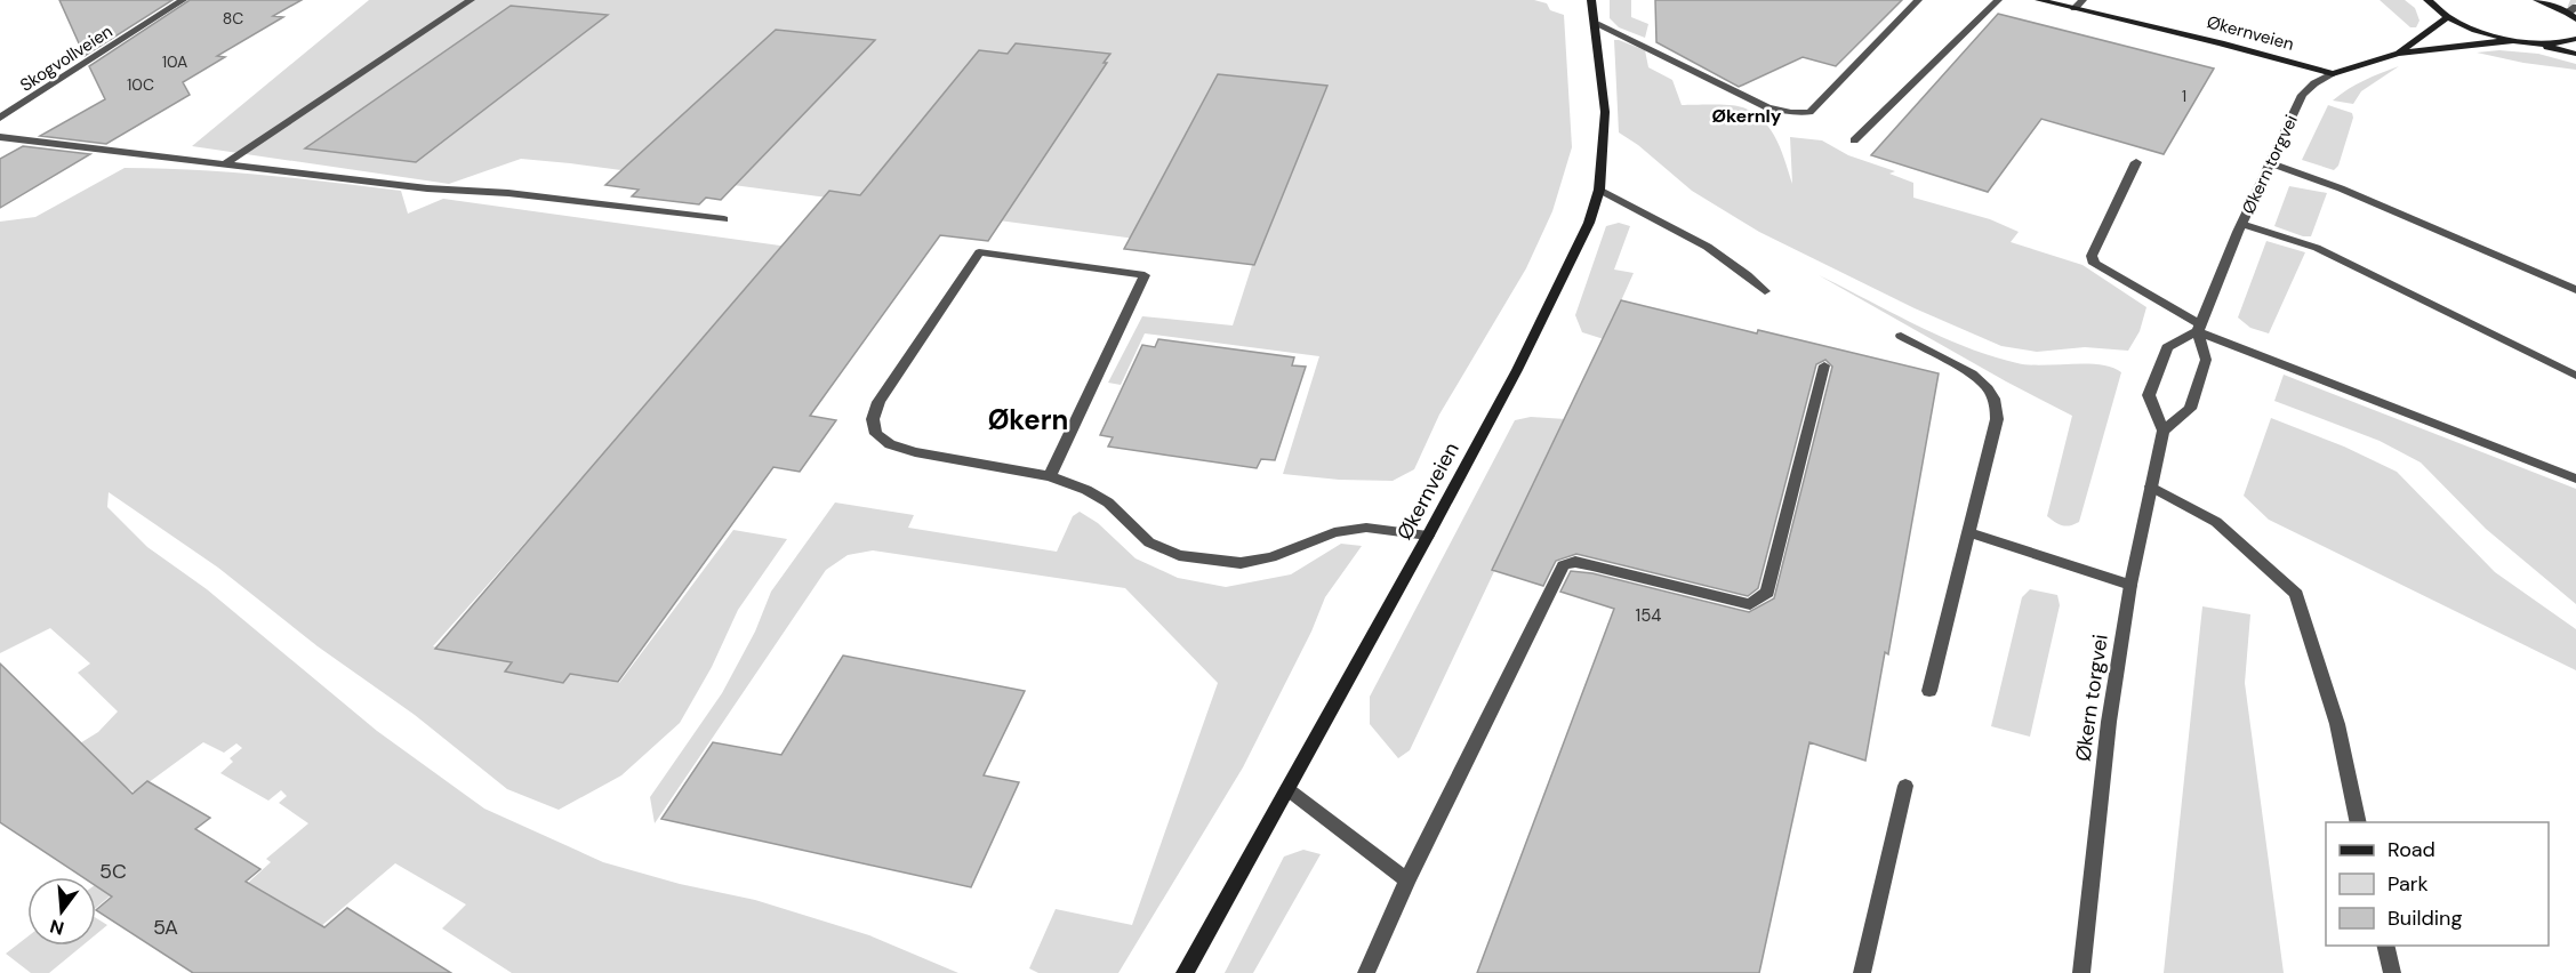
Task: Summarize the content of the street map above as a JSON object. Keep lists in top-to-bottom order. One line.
{"streets":{"street":["Økernveien","Skogvollveien","Økern torgvei"]},"crossings":[["Økernveien","Økern torgvei"]],"districts":["Økernly","Økern"],"house_numbers":["8C","10A","10C","1","154","5C","5A"],"legend":["Road","Park","Building"],"north":"bottom"}
